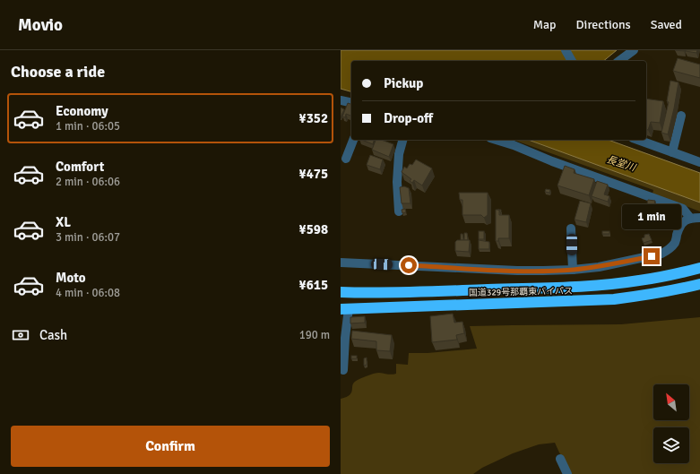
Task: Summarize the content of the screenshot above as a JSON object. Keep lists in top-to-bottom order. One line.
{"streets":{"highway":["国道329号那覇東バイパス"]},"water":["長堂川"],"north":"top left","page":{"header":"Movio","nav":["Map","Directions","Saved"],"heading":"Choose a ride","banner":["Pickup","Drop-off"],"list":[{"name":"Economy","note":"1 min · 06:05","value":"¥352"},{"name":"Comfort","note":"2 min · 06:06","value":"¥475"},{"name":"XL","note":"3 min · 06:07","value":"¥598"},{"name":"Moto","note":"4 min · 06:08","value":"¥615"}],"bubble":"1 min","pay":["Cash","190 m"],"buttons":"Confirm"}}
